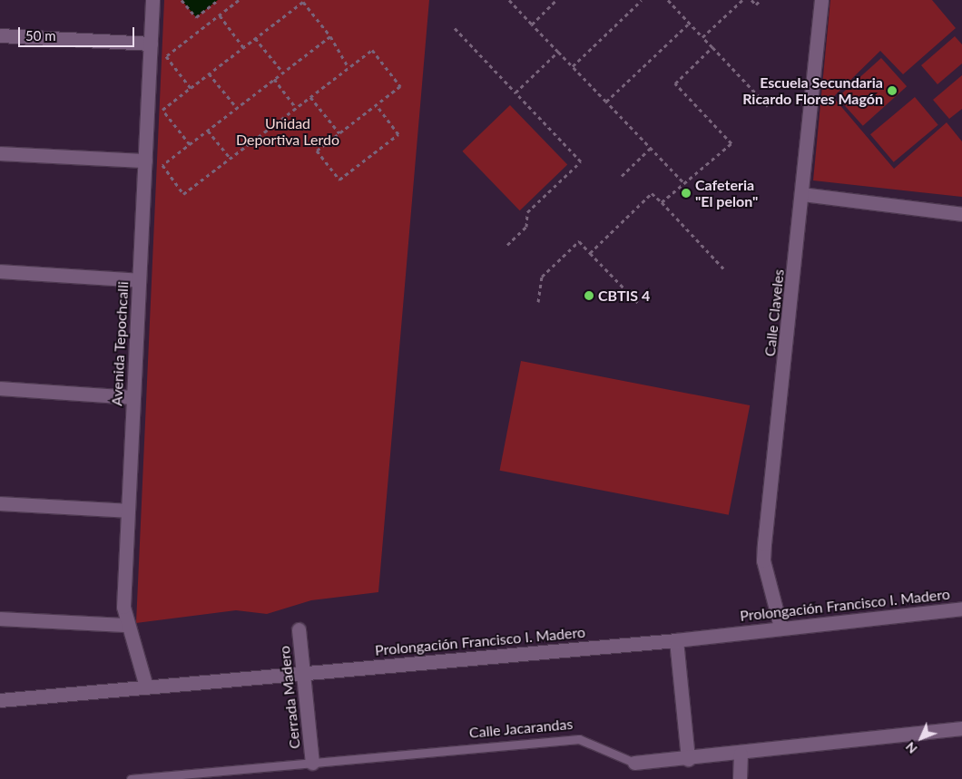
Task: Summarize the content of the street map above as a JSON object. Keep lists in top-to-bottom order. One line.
{"streets":{"street":["Calle Claveles","Avenida Tepochcalli","Prolongación Francisco I. Madero","Cerrada Madero","Calle Jacarandas"]},"crossings":[["Calle Claveles","Prolongación Francisco I. Madero"],["Avenida Tepochcalli","Prolongación Francisco I. Madero"],["Prolongación Francisco I. Madero","Cerrada Madero"],["Cerrada Madero","Calle Jacarandas"]],"parks":["Unidad Deportiva Lerdo"],"places":["Escuela Secundaria Ricardo Flores Magón","Cafeteria \"El pelon\"","CBTIS 4"],"scale_bar":"50 m","north":"bottom left"}
